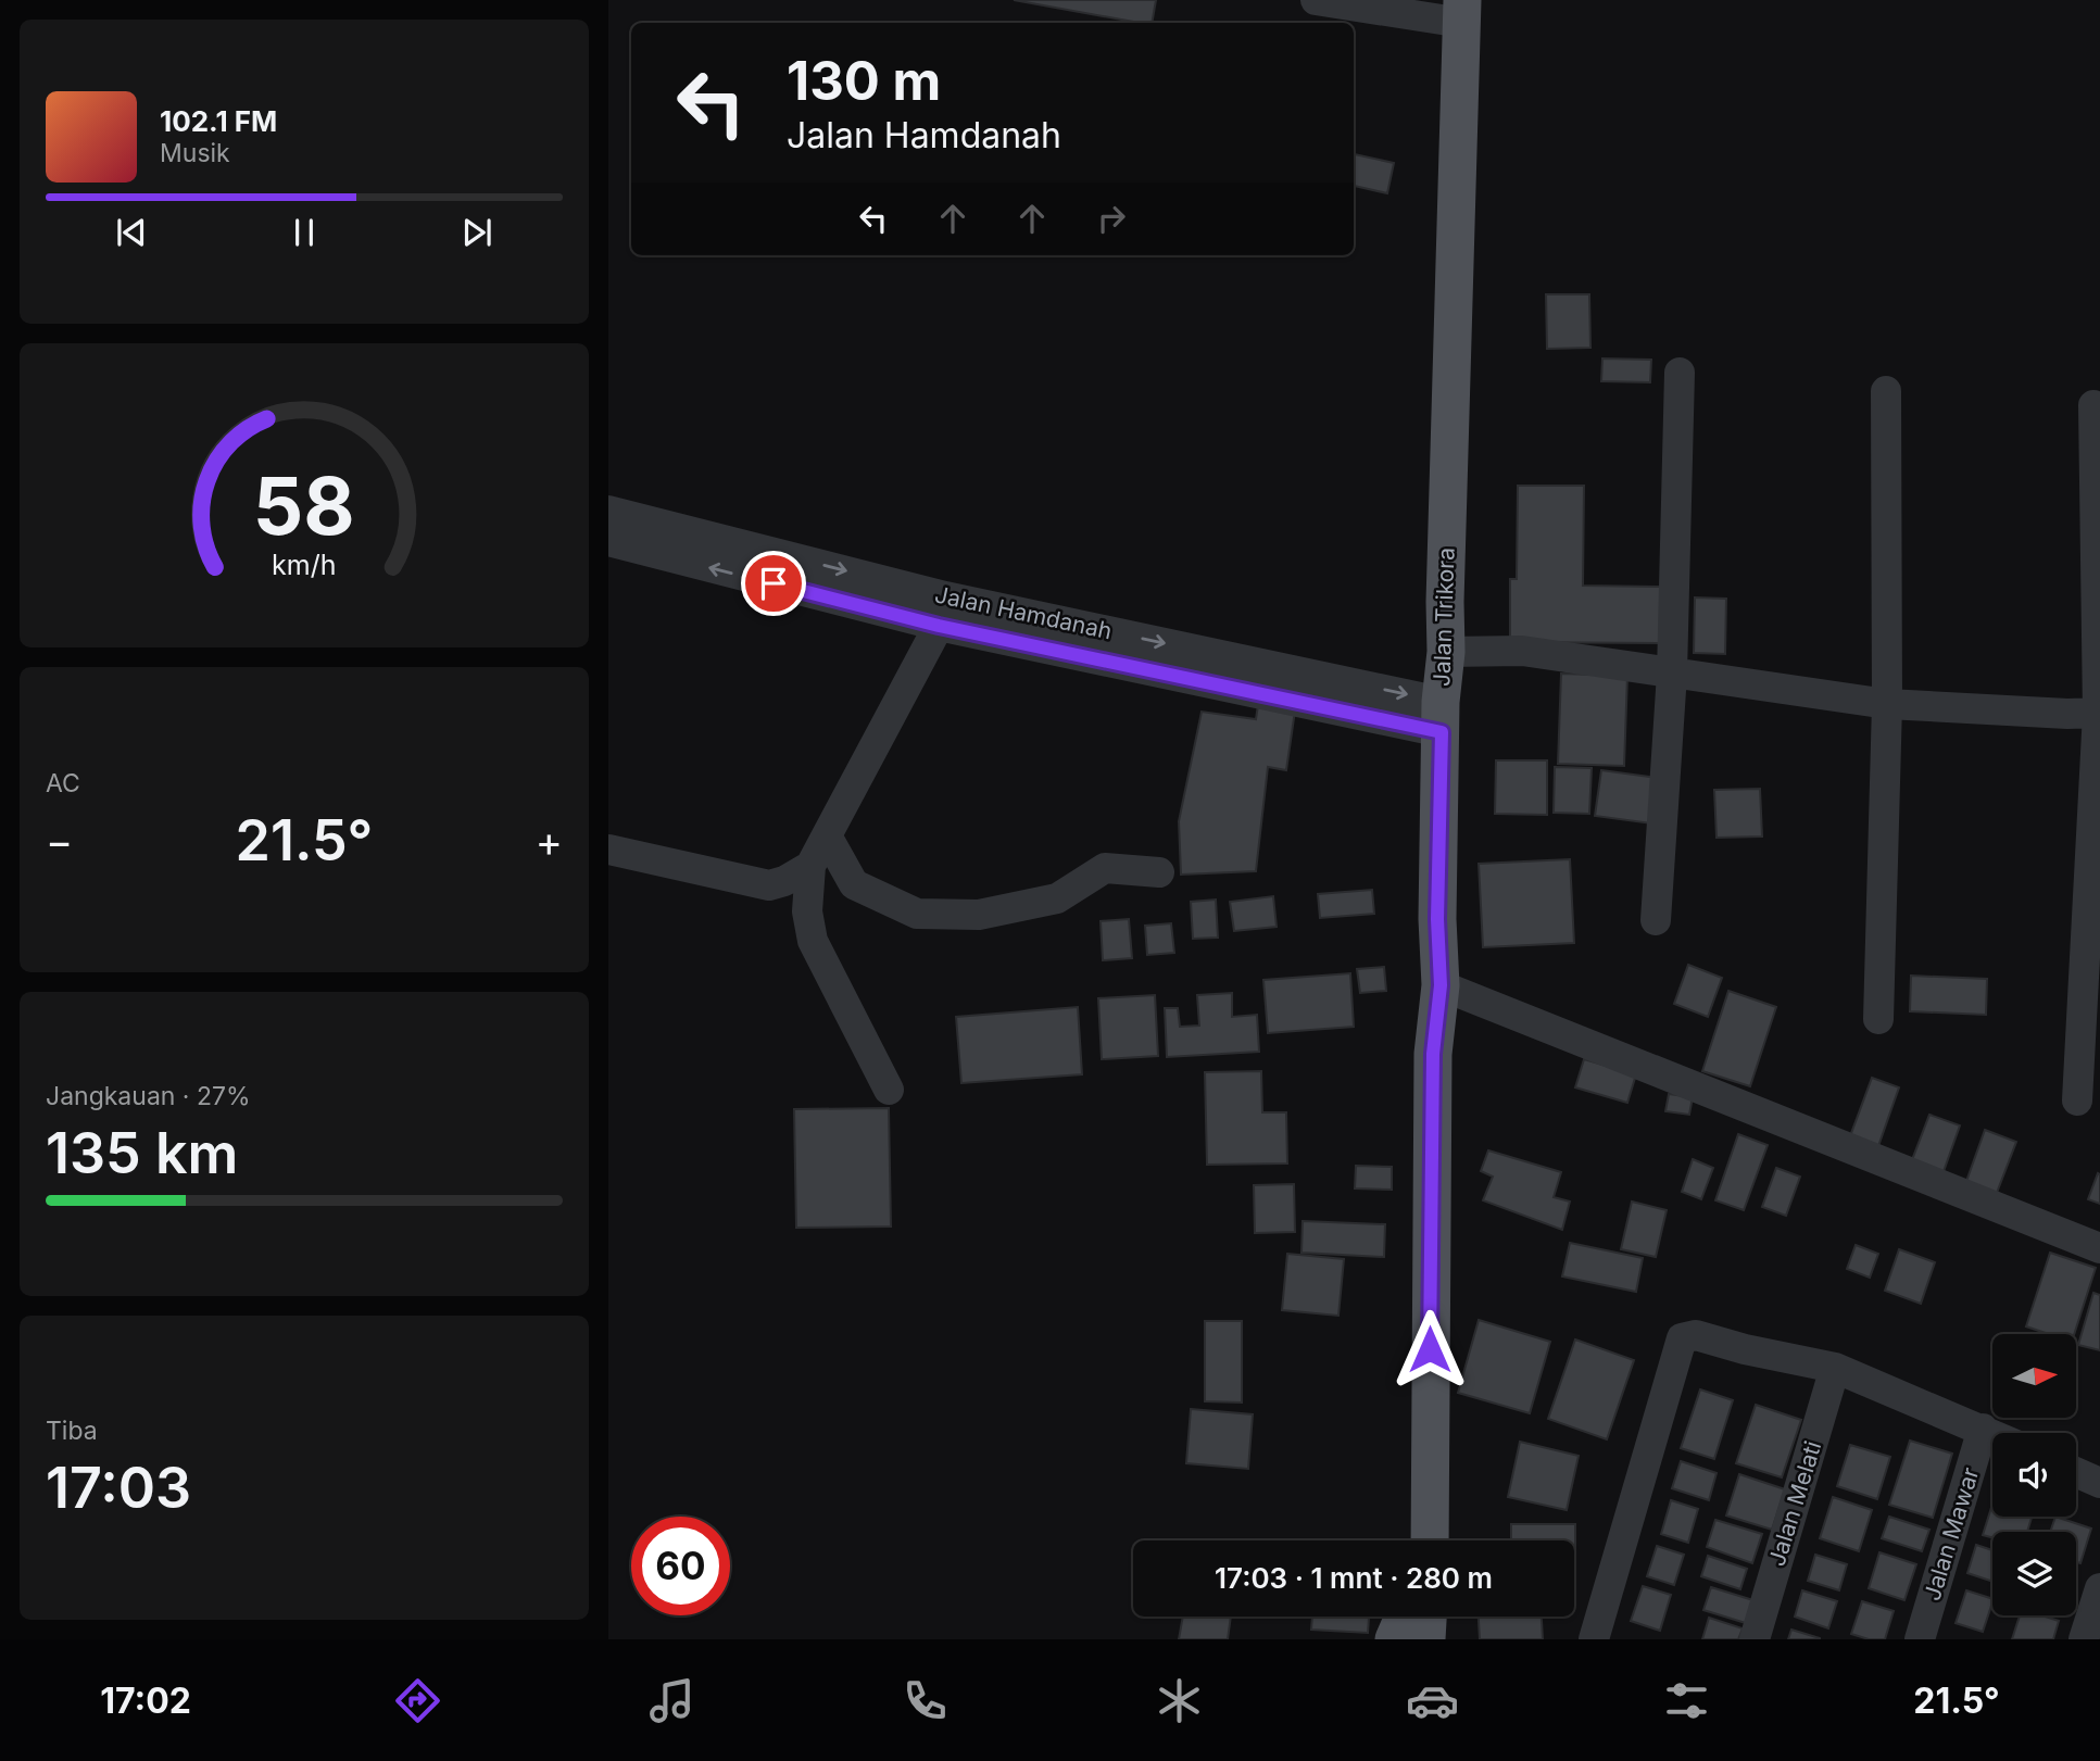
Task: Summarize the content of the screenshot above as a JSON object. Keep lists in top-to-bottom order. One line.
{"streets":{"main road":["Jalan Trikora"],"street":["Jalan Hamdanah","Jalan Melati","Jalan Mawar"]},"crossings":[["Jalan Hamdanah","Jalan Trikora"]],"north":"right","page":{"turn":["130 m","Jalan Hamdanah"],"song":["102.1 FM","Musik"],"tile":["AC",["Jangkauan · 27%","135 km"],["Tiba","17:03"]],"heat":["−","21.5°","+"],"limit":"60","trip":"17:03 · 1 mnt · 280 m","tabs":["17:02","21.5°"],"gauge":["58","km/h"]}}
